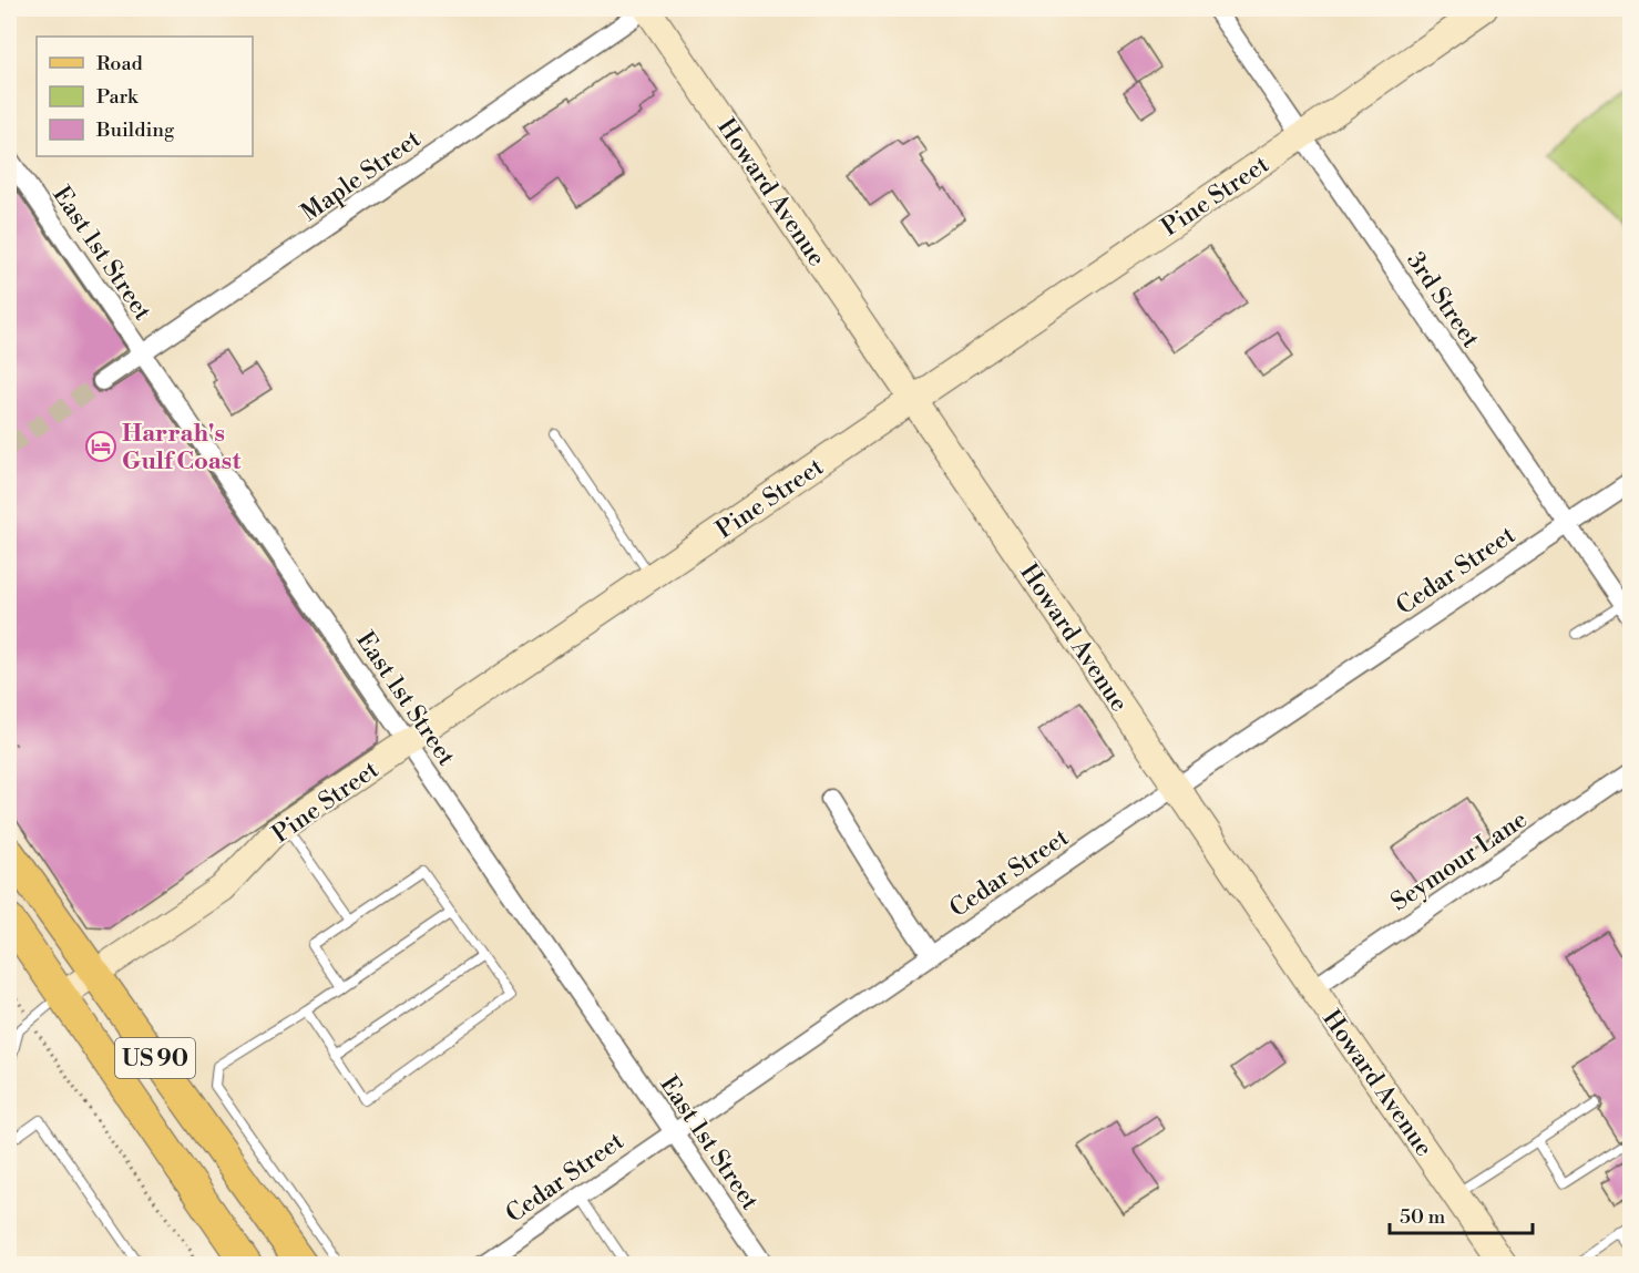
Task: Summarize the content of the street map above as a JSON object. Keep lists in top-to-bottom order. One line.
{"streets":{"main road":["US 90"],"street":["Maple Street","Howard Avenue","Pine Street","East 1st Street","3rd Street","Cedar Street","Seymour Lane"]},"crossings":[["Maple Street","Howard Avenue"],["Maple Street","East 1st Street"],["Howard Avenue","Pine Street"],["Howard Avenue","Cedar Street"],["Howard Avenue","Seymour Lane"],["Pine Street","East 1st Street"],["Pine Street","3rd Street"],["Pine Street","US 90"],["East 1st Street","Cedar Street"],["3rd Street","Cedar Street"]],"places":{"hotel":["Harrah's Gulf Coast"]},"legend":["Road","Park","Building"],"scale_bar":"50 m"}
